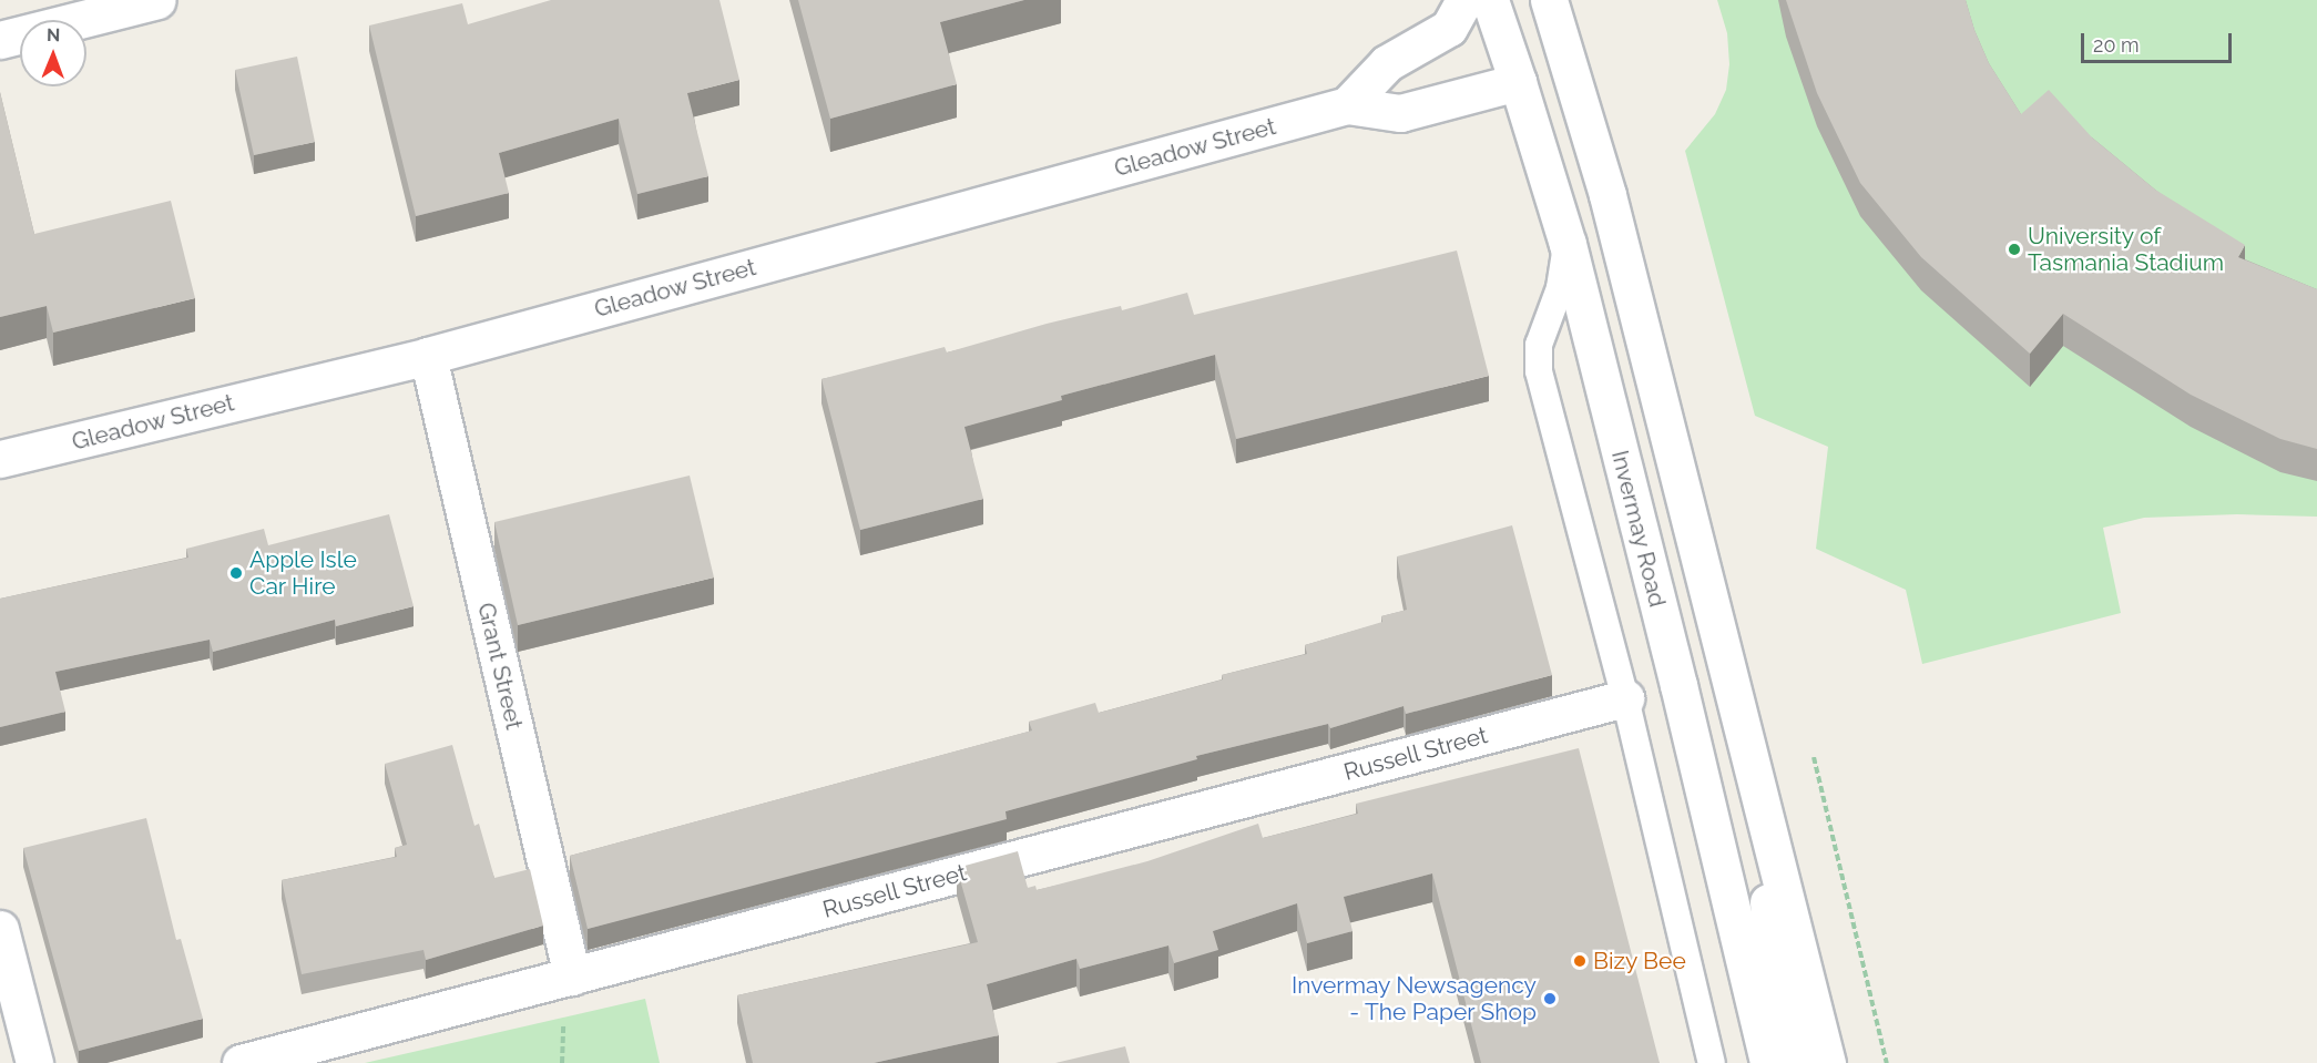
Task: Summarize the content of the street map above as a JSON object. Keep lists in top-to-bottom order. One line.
{"streets":{"street":["Gleadow Street","Invermay Road","Grant Street","Russell Street"]},"crossings":[["Gleadow Street","Invermay Road"],["Gleadow Street","Grant Street"],["Grant Street","Russell Street"]],"places":["University of Tasmania Stadium","Apple Isle Car Hire","Bizy Bee","Invermay Newsagency - The Paper Shop"],"scale_bar":"20 m","north":"top"}
